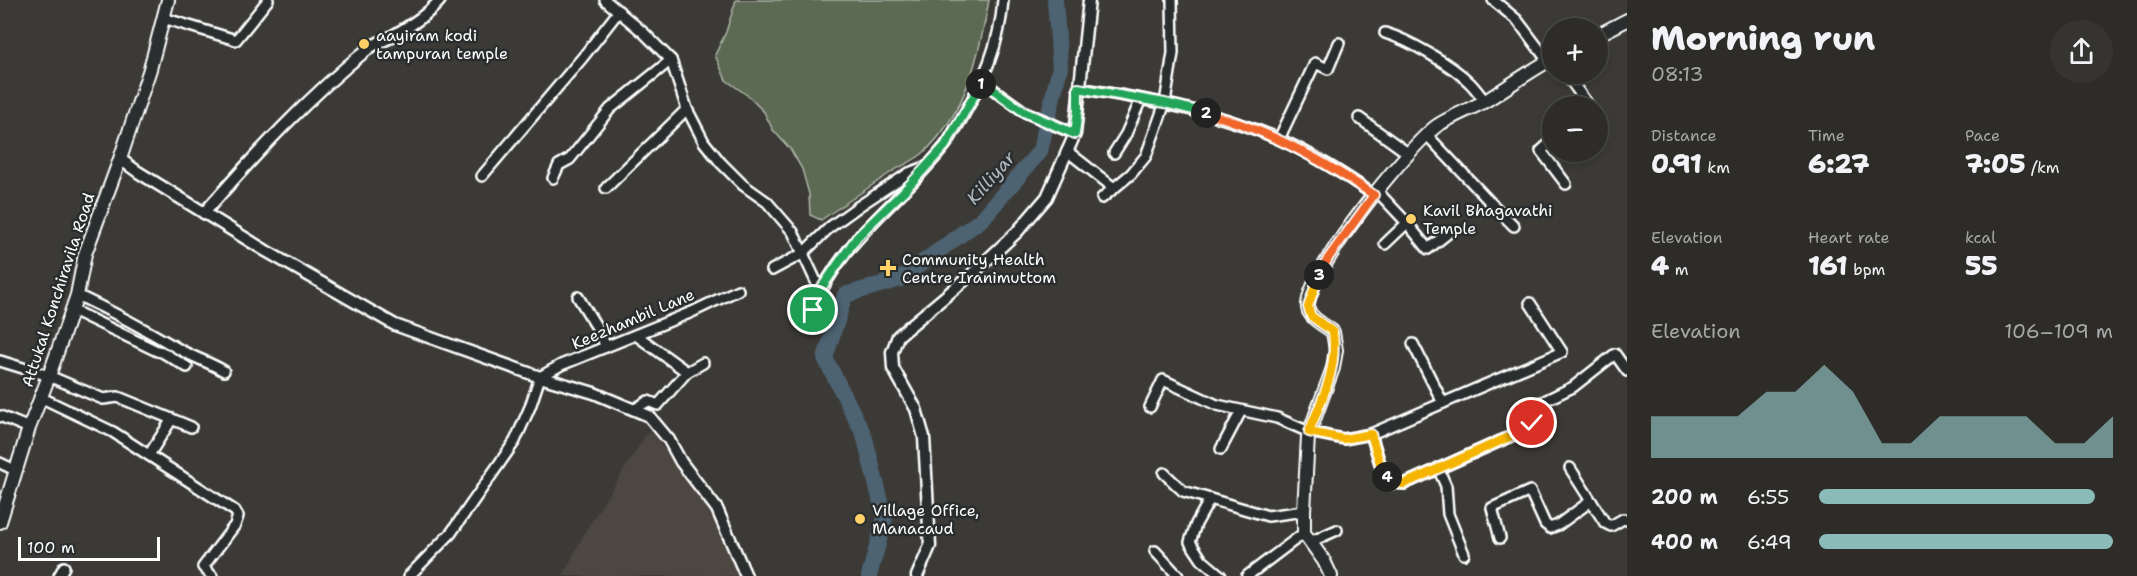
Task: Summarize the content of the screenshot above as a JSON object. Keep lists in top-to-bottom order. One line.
{"streets":{"main road":["Attukal Konchiravila Road"],"street":["Keezhambil Lane"]},"water":["Killiyar"],"places":{"other":["aayiram kodi tampuran temple","Kavil Bhagavathi Temple","Village Office, Manacaud"],"health":["Community Health Centre Iranimuttom"]},"scale_bar":"100 m","page":{"heading":["Morning run","08:13"],"map_buttons":["+","−"],"pins":["1","2","3","4"],"stats":[["Distance","0.91 km"],["Time","6:27"],["Pace","7:05 /km"],["Elevation","4 m"],["Heart rate","161 bpm"],["kcal","55"]],"chart":["Elevation","106–109 m"],"list":[{"name":"200 m","note":"6:55"},{"name":"400 m","note":"6:49"}],"scale":"100 m"}}
